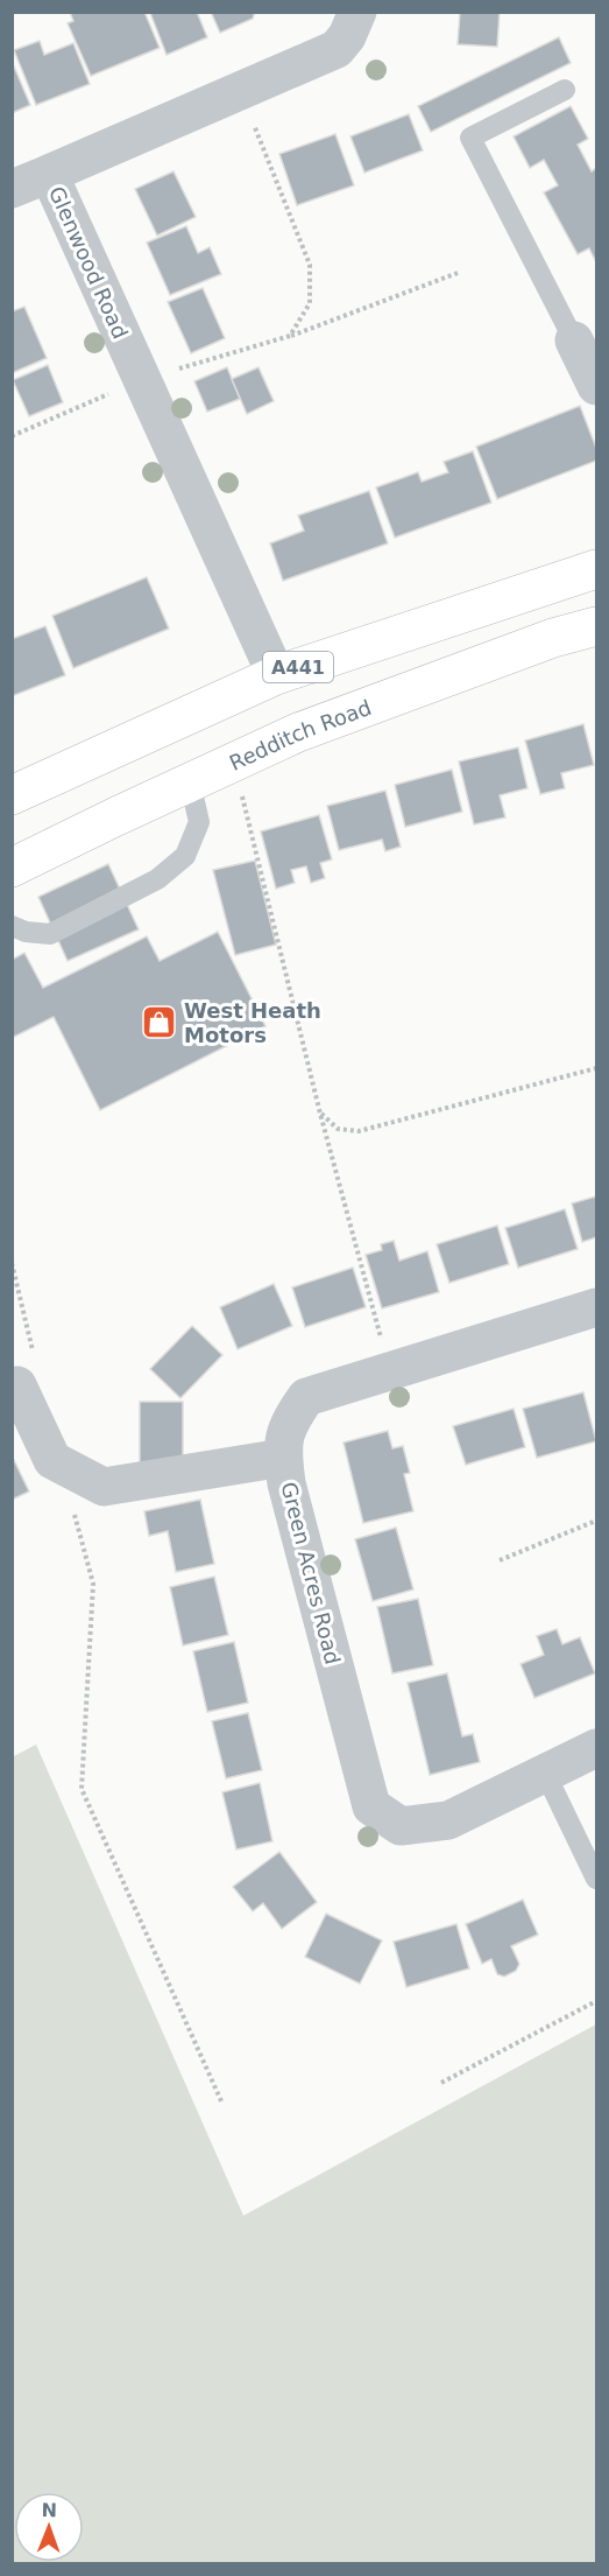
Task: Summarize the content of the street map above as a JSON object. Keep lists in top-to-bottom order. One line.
{"streets":{"highway":["A441","Redditch Road"],"street":["Glenwood Road","Green Acres Road"]},"crossings":[["Glenwood Road","A441"]],"places":{"shop":["West Heath Motors"]},"north":"top"}
